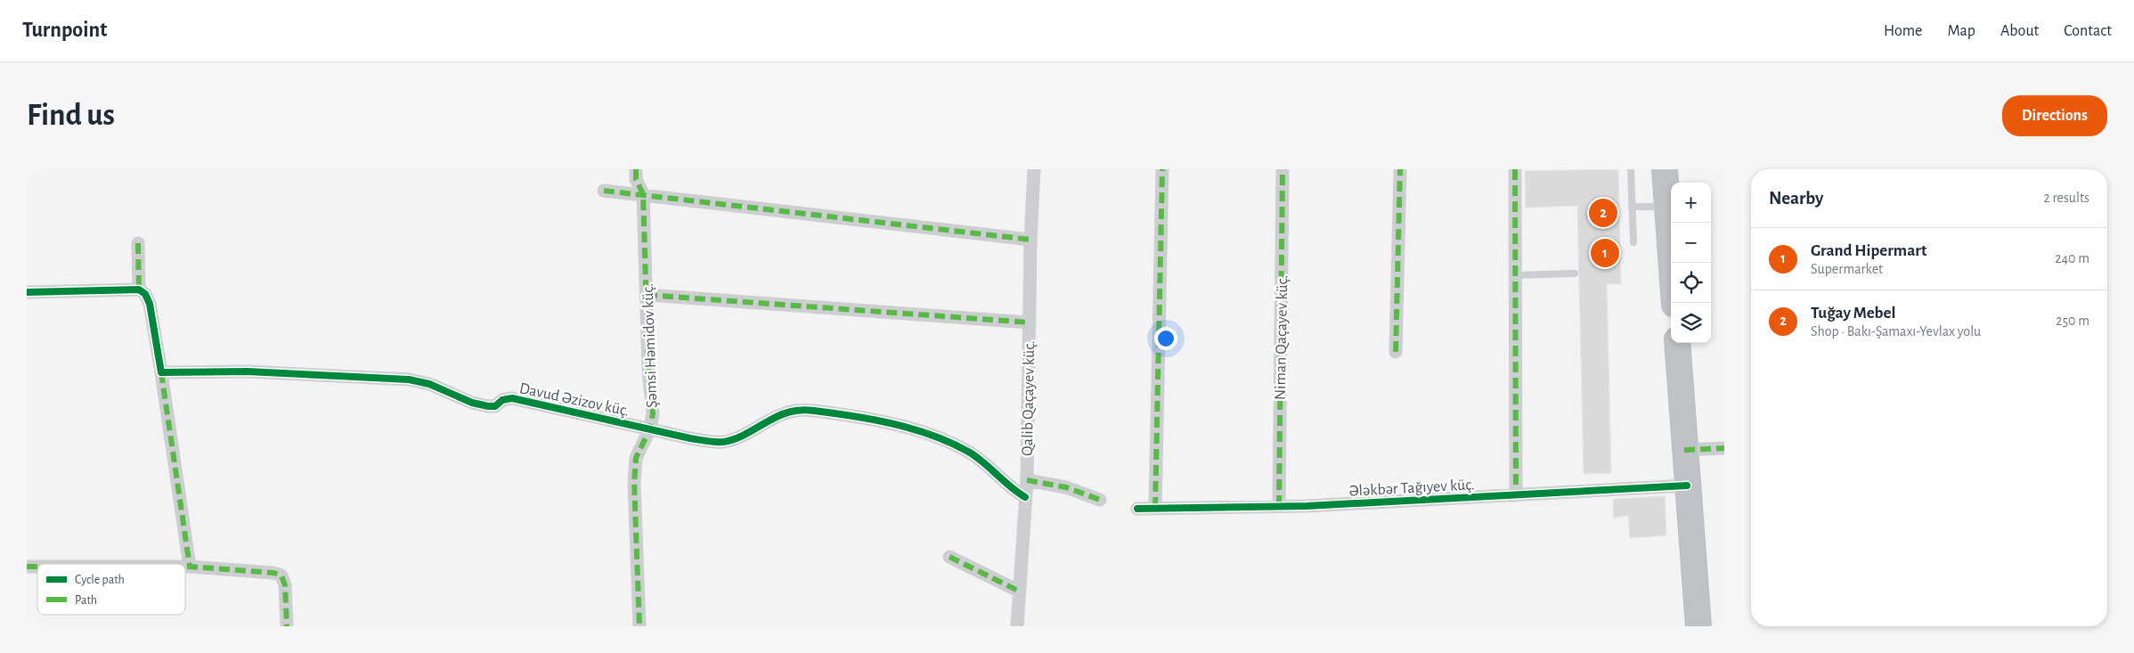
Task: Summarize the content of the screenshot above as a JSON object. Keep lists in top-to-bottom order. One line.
{"streets":{"street":["Niman Qaçayev küç.","Şəmsi Həmidov küç.","Qalib Qaçayev küç.","Davud Əzizov küç.","Ələkbər Tağıyev küç."]},"crossings":[["Niman Qaçayev küç.","Ələkbər Tağıyev küç."],["Şəmsi Həmidov küç.","Davud Əzizov küç."],["Qalib Qaçayev küç.","Davud Əzizov küç."]],"legend":["Cycle path","Path"],"page":{"header":"Turnpoint","nav":["Home","Map","About","Contact"],"buttons":"Directions","title":"Find us","heading":["Nearby","2 results"],"map_buttons":["+","−"],"pins":["2","1"],"list":[{"mark":"1","name":"Grand Hipermart","note":"Supermarket","value":"240 m"},{"mark":"2","name":"Tuğay Mebel","note":"Shop · Bakı-Şamaxı-Yevlax yolu","value":"250 m"}]}}
